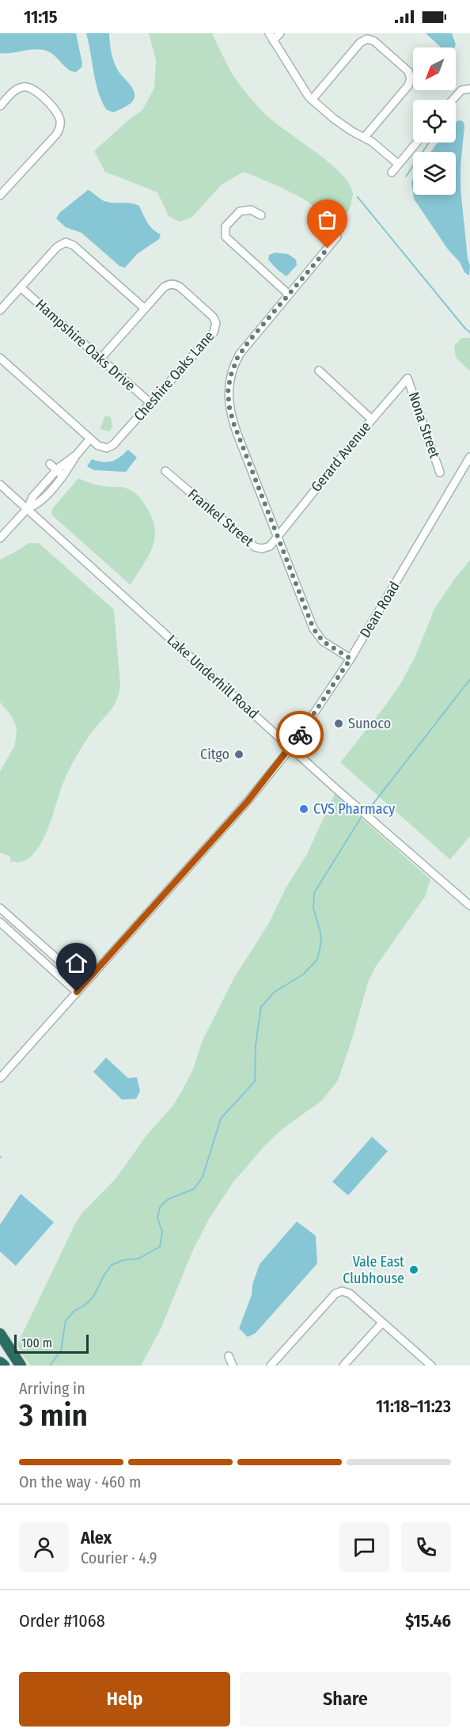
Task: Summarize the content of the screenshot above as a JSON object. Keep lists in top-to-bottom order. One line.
{"streets":{"street":["Hampshire Oaks Drive","Cheshire Oaks Lane","Nona Street","Gerard Avenue","Frankel Street","Dean Road","Lake Underhill Road"]},"crossings":[["Hampshire Oaks Drive","Cheshire Oaks Lane"],["Nona Street","Gerard Avenue"],["Gerard Avenue","Frankel Street"],["Dean Road","Lake Underhill Road"]],"places":["Sunoco","Citgo","CVS Pharmacy","Vale East Clubhouse"],"scale_bar":"100 m","north":"bottom left","page":{"status":"11:15","scale":"100 m","heading":["3 min","Arriving in","11:18–11:23"],"panel":["Alex","Courier · 4.9","Order #1068","$15.46"],"bar":"On the way · 460 m","buttons":["Help","Share"]}}
